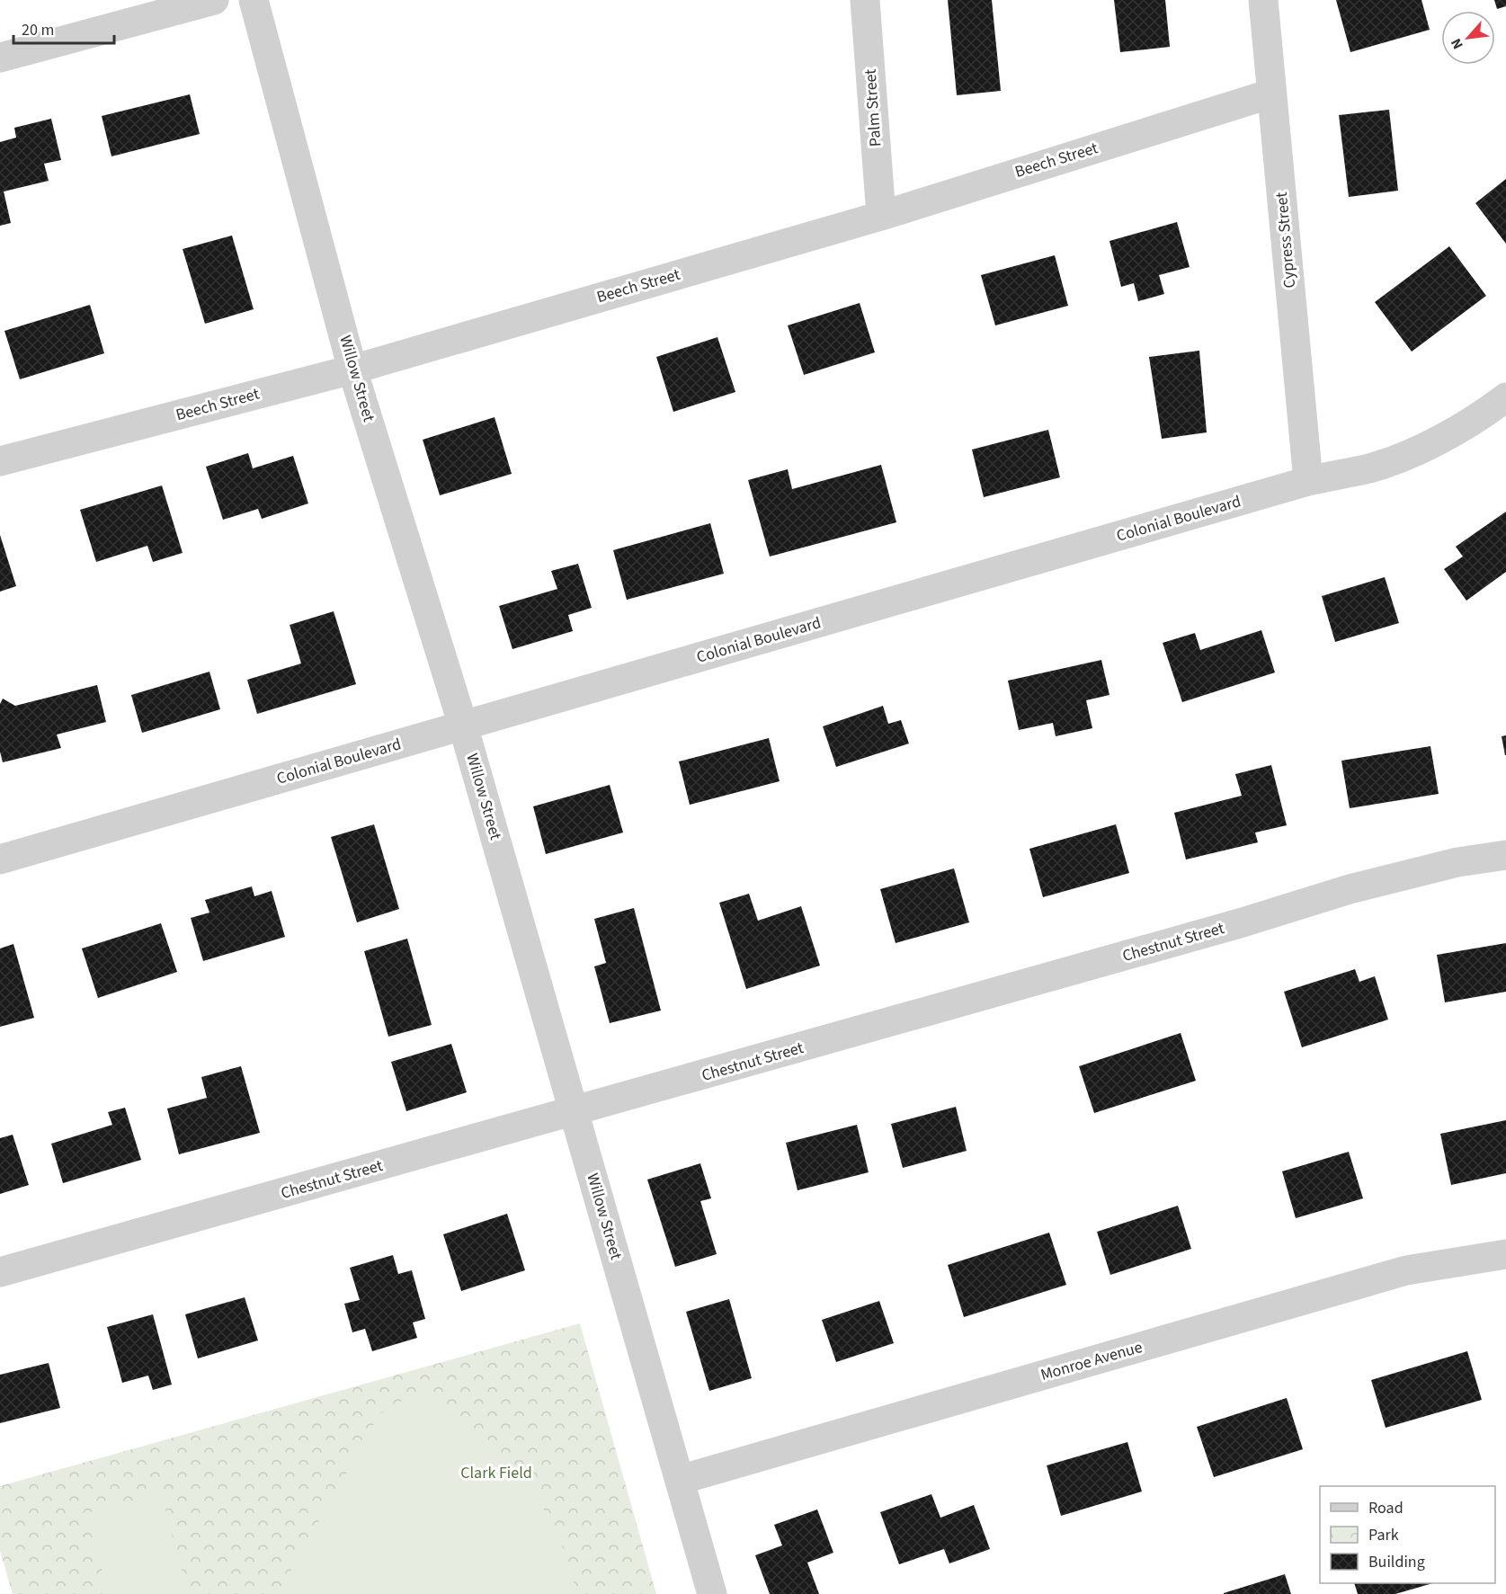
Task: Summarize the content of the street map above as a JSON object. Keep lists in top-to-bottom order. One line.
{"streets":{"street":["Palm Street","Beech Street","Cypress Street","Willow Street","Colonial Boulevard","Chestnut Street","Monroe Avenue"]},"crossings":[["Palm Street","Beech Street"],["Beech Street","Cypress Street"],["Beech Street","Willow Street"],["Cypress Street","Colonial Boulevard"],["Willow Street","Colonial Boulevard"],["Willow Street","Chestnut Street"],["Willow Street","Monroe Avenue"]],"parks":["Clark Field"],"legend":["Road","Park","Building"],"scale_bar":"20 m","north":"bottom left"}
